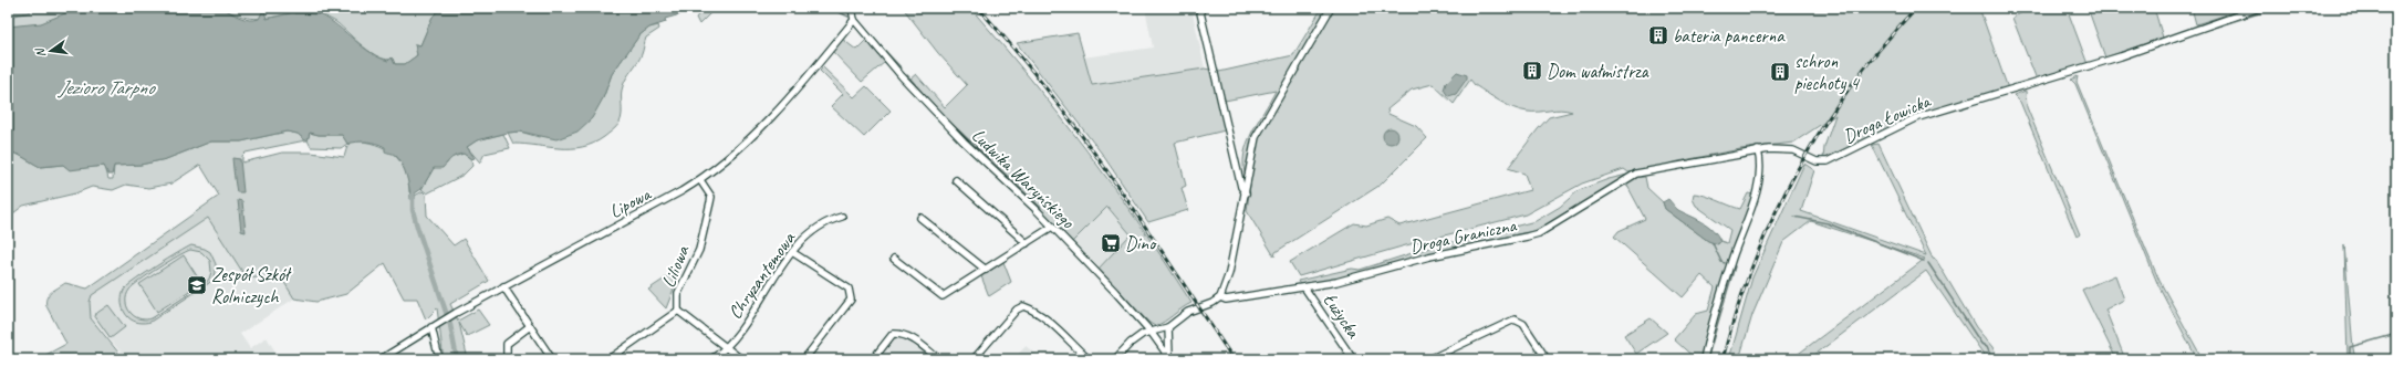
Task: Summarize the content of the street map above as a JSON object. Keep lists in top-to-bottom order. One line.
{"streets":{"street":["Droga Łowicka","Ludwika Waryńskiego","Lipowa","Droga Graniczna","Liliowa","Chryzantemowa","Łużycka"]},"crossings":[["Droga Łowicka","Droga Graniczna"],["Ludwika Waryńskiego","Lipowa"],["Ludwika Waryńskiego","Droga Graniczna"],["Lipowa","Liliowa"],["Droga Graniczna","Łużycka"]],"water":["Jezioro Tarpno"],"places":{"building":["bateria pancerna","Dom wałmistrza","schron piechoty 4"],"supermarket":["Dino"],"school or university":["Zespół Szkół Rolniczych"]},"north":"left"}
